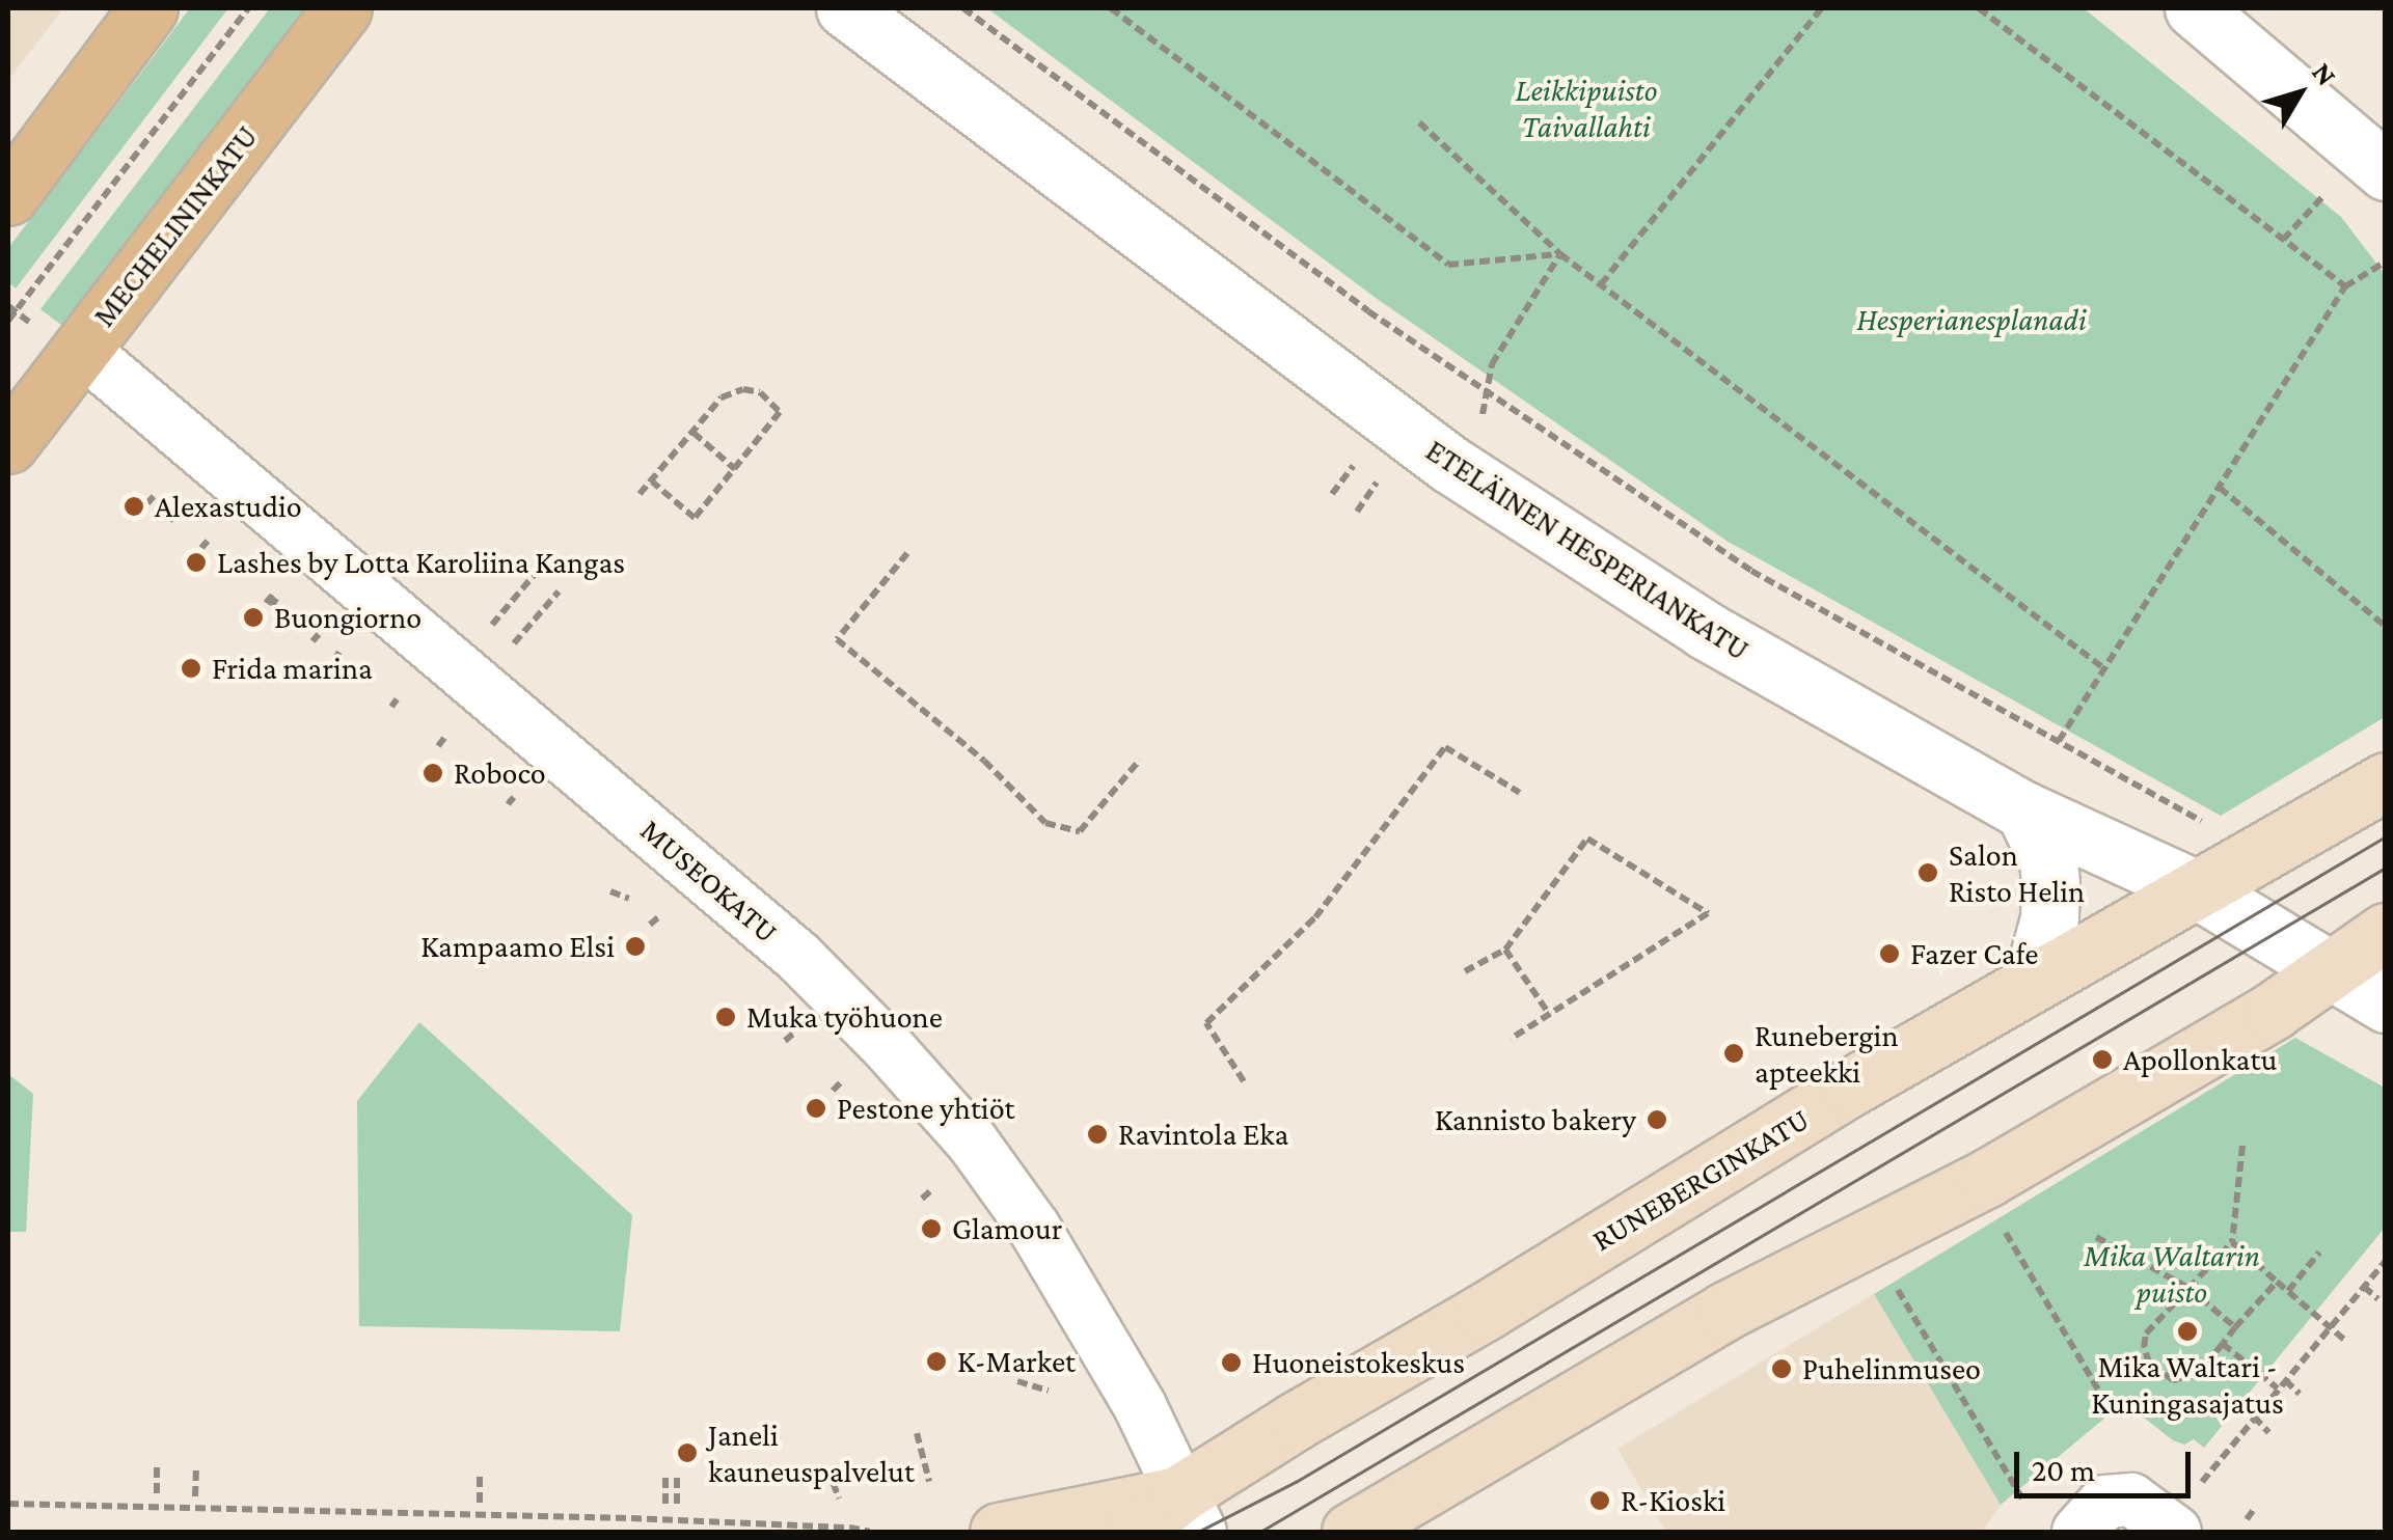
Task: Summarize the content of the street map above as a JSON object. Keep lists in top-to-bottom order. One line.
{"streets":{"main road":["MECHELININKATU","RUNEBERGINKATU"],"street":["ETELÄINEN HESPERIANKATU","MUSEOKATU"]},"crossings":[["MECHELININKATU","MUSEOKATU"],["ETELÄINEN HESPERIANKATU","RUNEBERGINKATU"],["MUSEOKATU","RUNEBERGINKATU"]],"parks":["Leikkipuisto Taivallahti","Hesperianesplanadi","Mika Waltarin puisto"],"places":["Alexastudio","Lashes by Lotta Karoliina Kangas","Buongiorno","Frida marina","Roboco","Salon Risto Helin","Kampaamo Elsi","Fazer Cafe","Muka työhuone","Runebergin apteekki","Apollonkatu","Pestone yhtiöt","Kannisto bakery","Ravintola Eka","Glamour","Mika Waltari - Kuningasajatus","K-Market","Huoneistokeskus","Puhelinmuseo","Janeli kauneuspalvelut","R-Kioski"],"scale_bar":"20 m","north":"top right"}
